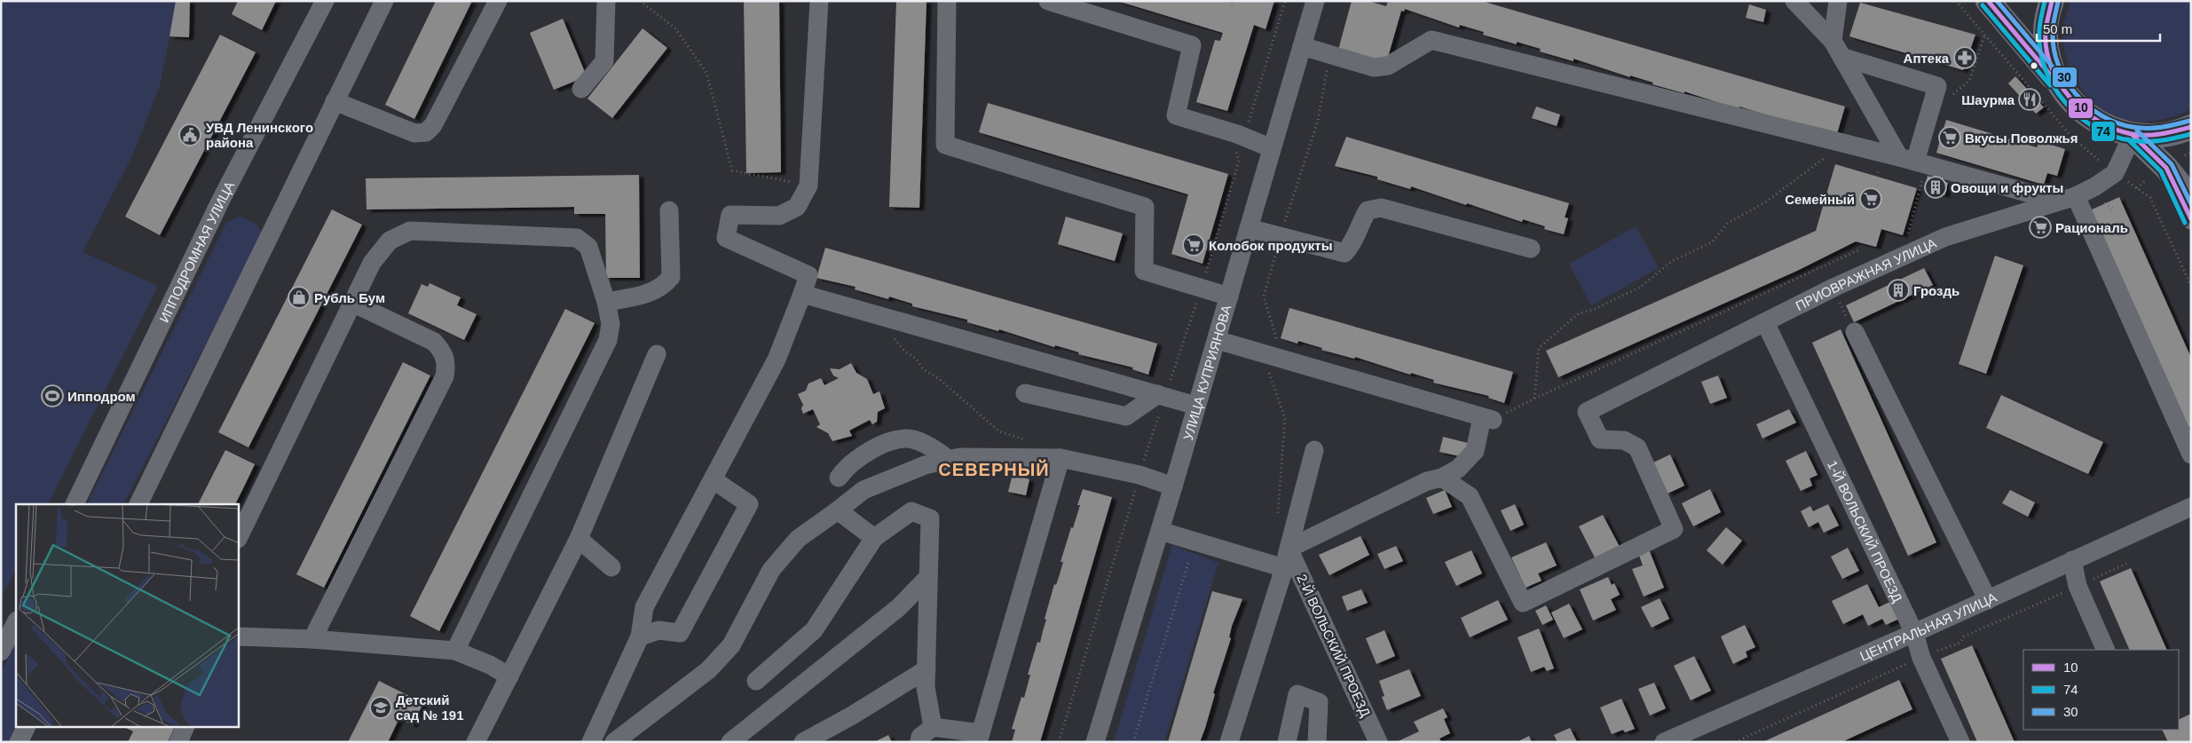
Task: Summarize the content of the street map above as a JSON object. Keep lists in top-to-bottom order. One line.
{"streets":{"street":["ИППОДРОМНАЯ УЛИЦА","ПРИОВРАЖНАЯ УЛИЦА","УЛИЦА КУПРИЯНОВА","1-Й ВОЛЬСКИЙ ПРОЕЗД","ЦЕНТРАЛЬНАЯ УЛИЦА","2-Й ВОЛЬСКИЙ ПРОЕЗД"]},"crossings":[["ПРИОВРАЖНАЯ УЛИЦА","1-Й ВОЛЬСКИЙ ПРОЕЗД"],["1-Й ВОЛЬСКИЙ ПРОЕЗД","ЦЕНТРАЛЬНАЯ УЛИЦА"]],"districts":["СЕВЕРНЫЙ"],"places":{"pharmacy":["Аптека"],"restaurant":["Шаурма"],"public building":["УВД Ленинского района"],"supermarket":["Вкусы Поволжья","Семейный","Рациональ","Колобок продукты"],"building":["Овощи и фрукты","Гроздь"],"shop":["Рубль Бум"],"sports":["Ипподром"],"school or university":["Детский сад № 191"]},"lines":["transit line 10","transit line 74","transit line 30"],"legend":["10","74","30"],"scale_bar":"50 m"}
